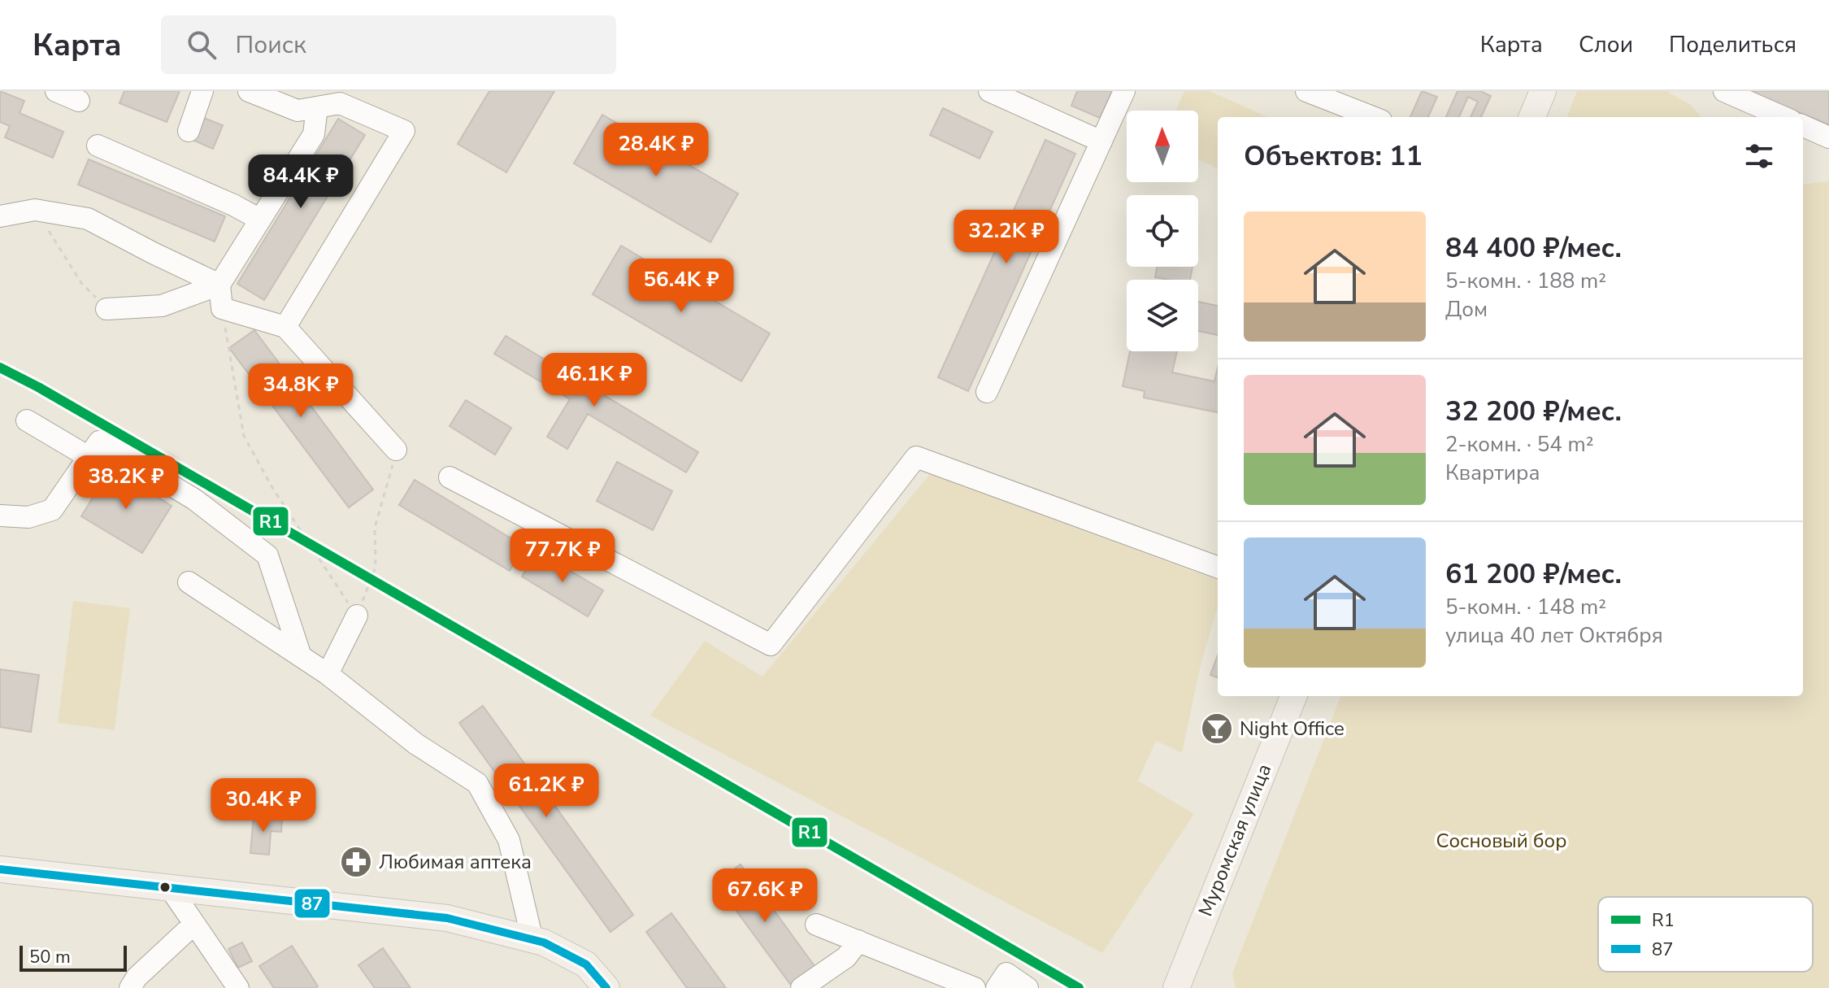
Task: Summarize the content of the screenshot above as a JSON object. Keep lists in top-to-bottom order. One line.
{"streets":{"main road":["Муромская улица"]},"parks":["Сосновый бор"],"places":{"bar":["Night Office"],"pharmacy":["Любимая аптека"]},"lines":["transit line R1","transit line 87"],"legend":["R1","87"],"scale_bar":"50 m","north":"top","page":{"header":"Карта","search":"Поиск","nav":["Карта","Слои","Поделиться"],"heading":"Объектов: 11","price":["28.4K ₽","84.4K ₽","32.2K ₽","56.4K ₽","46.1K ₽","34.8K ₽","38.2K ₽","77.7K ₽","61.2K ₽","30.4K ₽","67.6K ₽"],"list":[{"name":"84 400 ₽/мес.","note":"5-комн. · 188 m² · Дом"},{"name":"32 200 ₽/мес.","note":"2-комн. · 54 m² · Квартира"},{"name":"61 200 ₽/мес.","note":"5-комн. · 148 m² · улица 40 лет Октября"}],"scale":"50 m"}}
